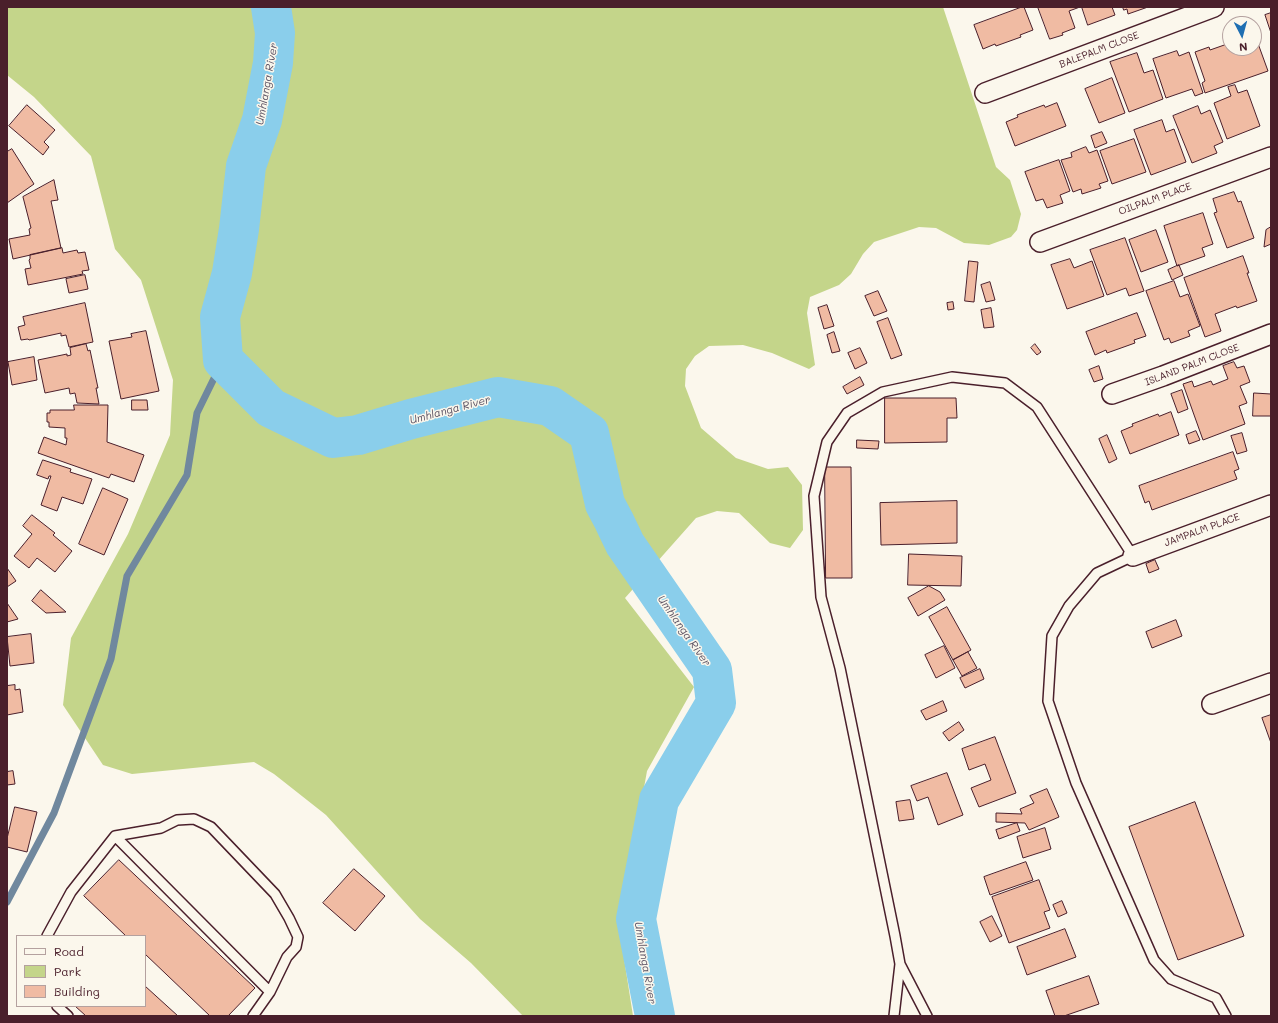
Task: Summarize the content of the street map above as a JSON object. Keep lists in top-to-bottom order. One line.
{"streets":{"street":["BALEPALM CLOSE","OILPALM PLACE","ISLAND PALM CLOSE","JAMPALM PLACE"]},"water":["Umhlanga River"],"legend":["Road","Park","Building"],"north":"bottom"}
